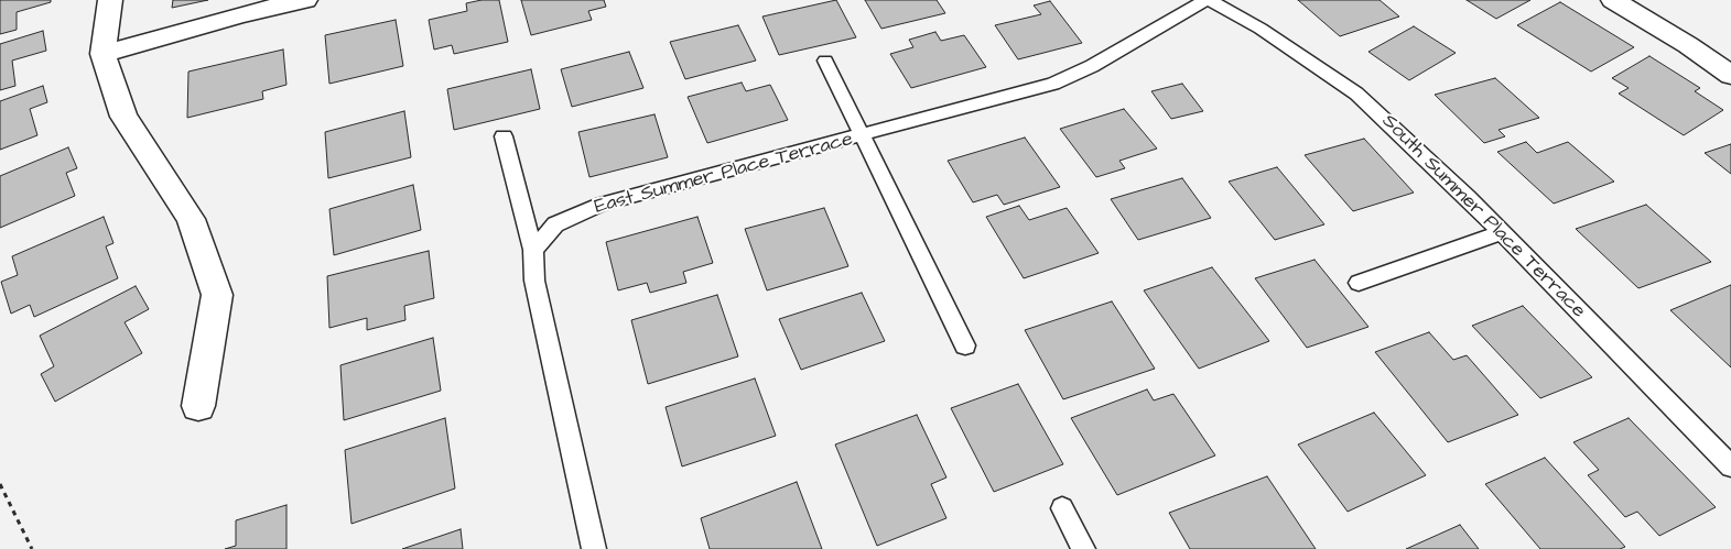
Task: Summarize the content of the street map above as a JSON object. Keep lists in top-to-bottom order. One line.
{"streets":{"lane":["East Summer Place Terrace","South Summer Place Terrace"]},"crossings":[["East Summer Place Terrace","South Summer Place Terrace"]]}
